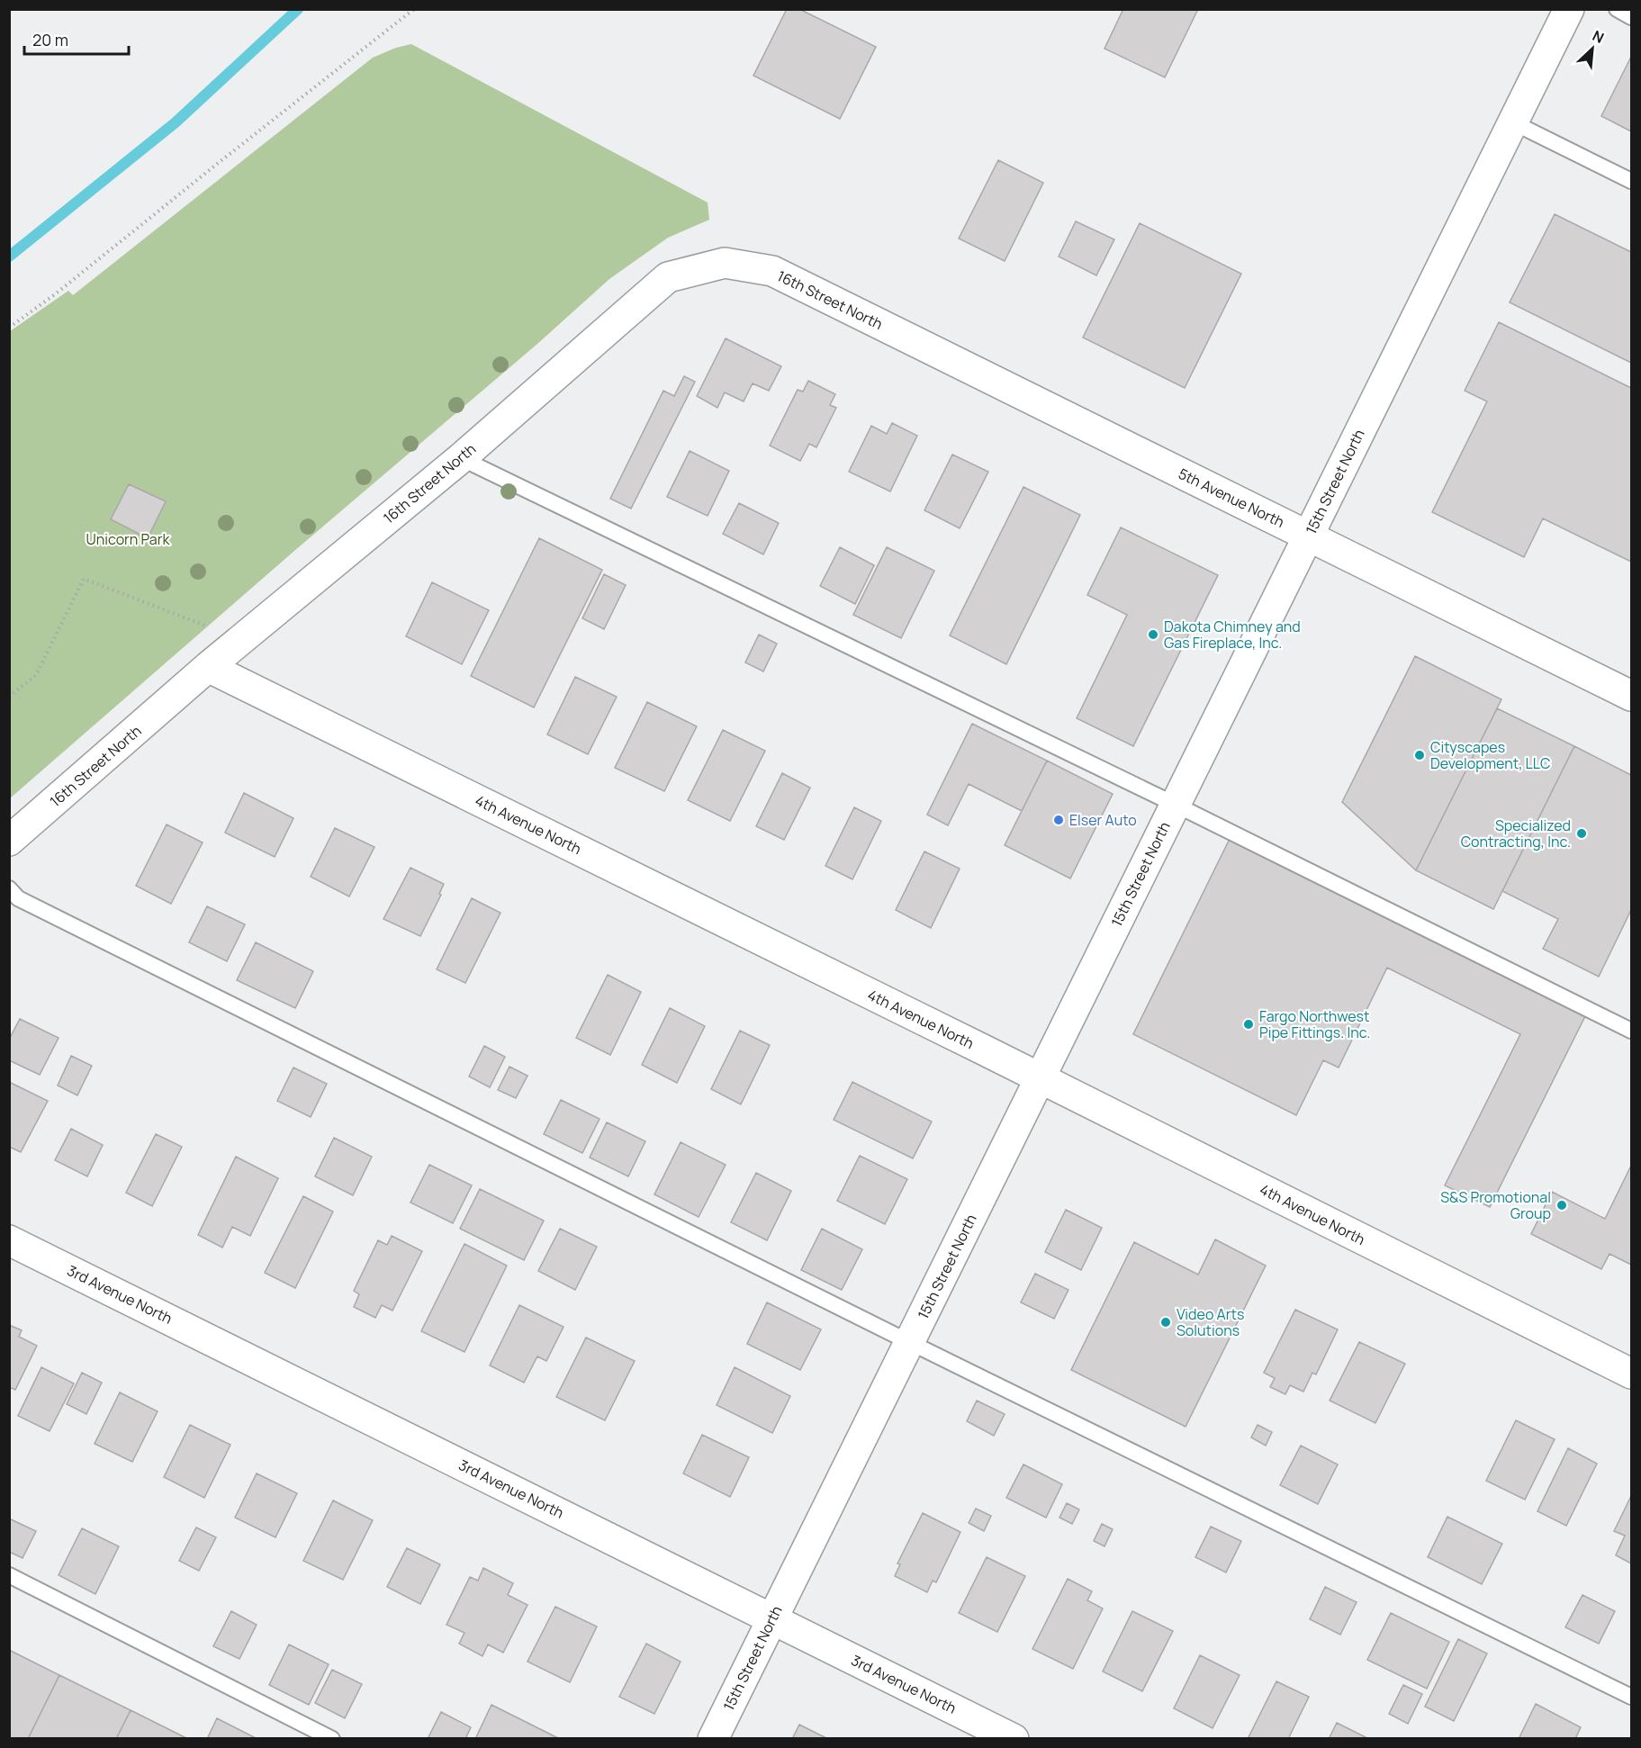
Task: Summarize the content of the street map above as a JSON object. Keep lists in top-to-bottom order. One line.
{"streets":{"street":["16th Street North","15th Street North","5th Avenue North","4th Avenue North","3rd Avenue North"]},"crossings":[["16th Street North","5th Avenue North"],["16th Street North","4th Avenue North"],["15th Street North","5th Avenue North"],["15th Street North","4th Avenue North"],["15th Street North","3rd Avenue North"]],"parks":["Unicorn Park"],"places":["Dakota Chimney and Gas Fireplace, Inc.","Cityscapes Development, LLC","Elser Auto","Specialized Contracting, Inc.","Fargo Northwest Pipe Fittings. Inc.","S&S Promotional Group","Video Arts Solutions"],"scale_bar":"20 m","north":"top right"}
